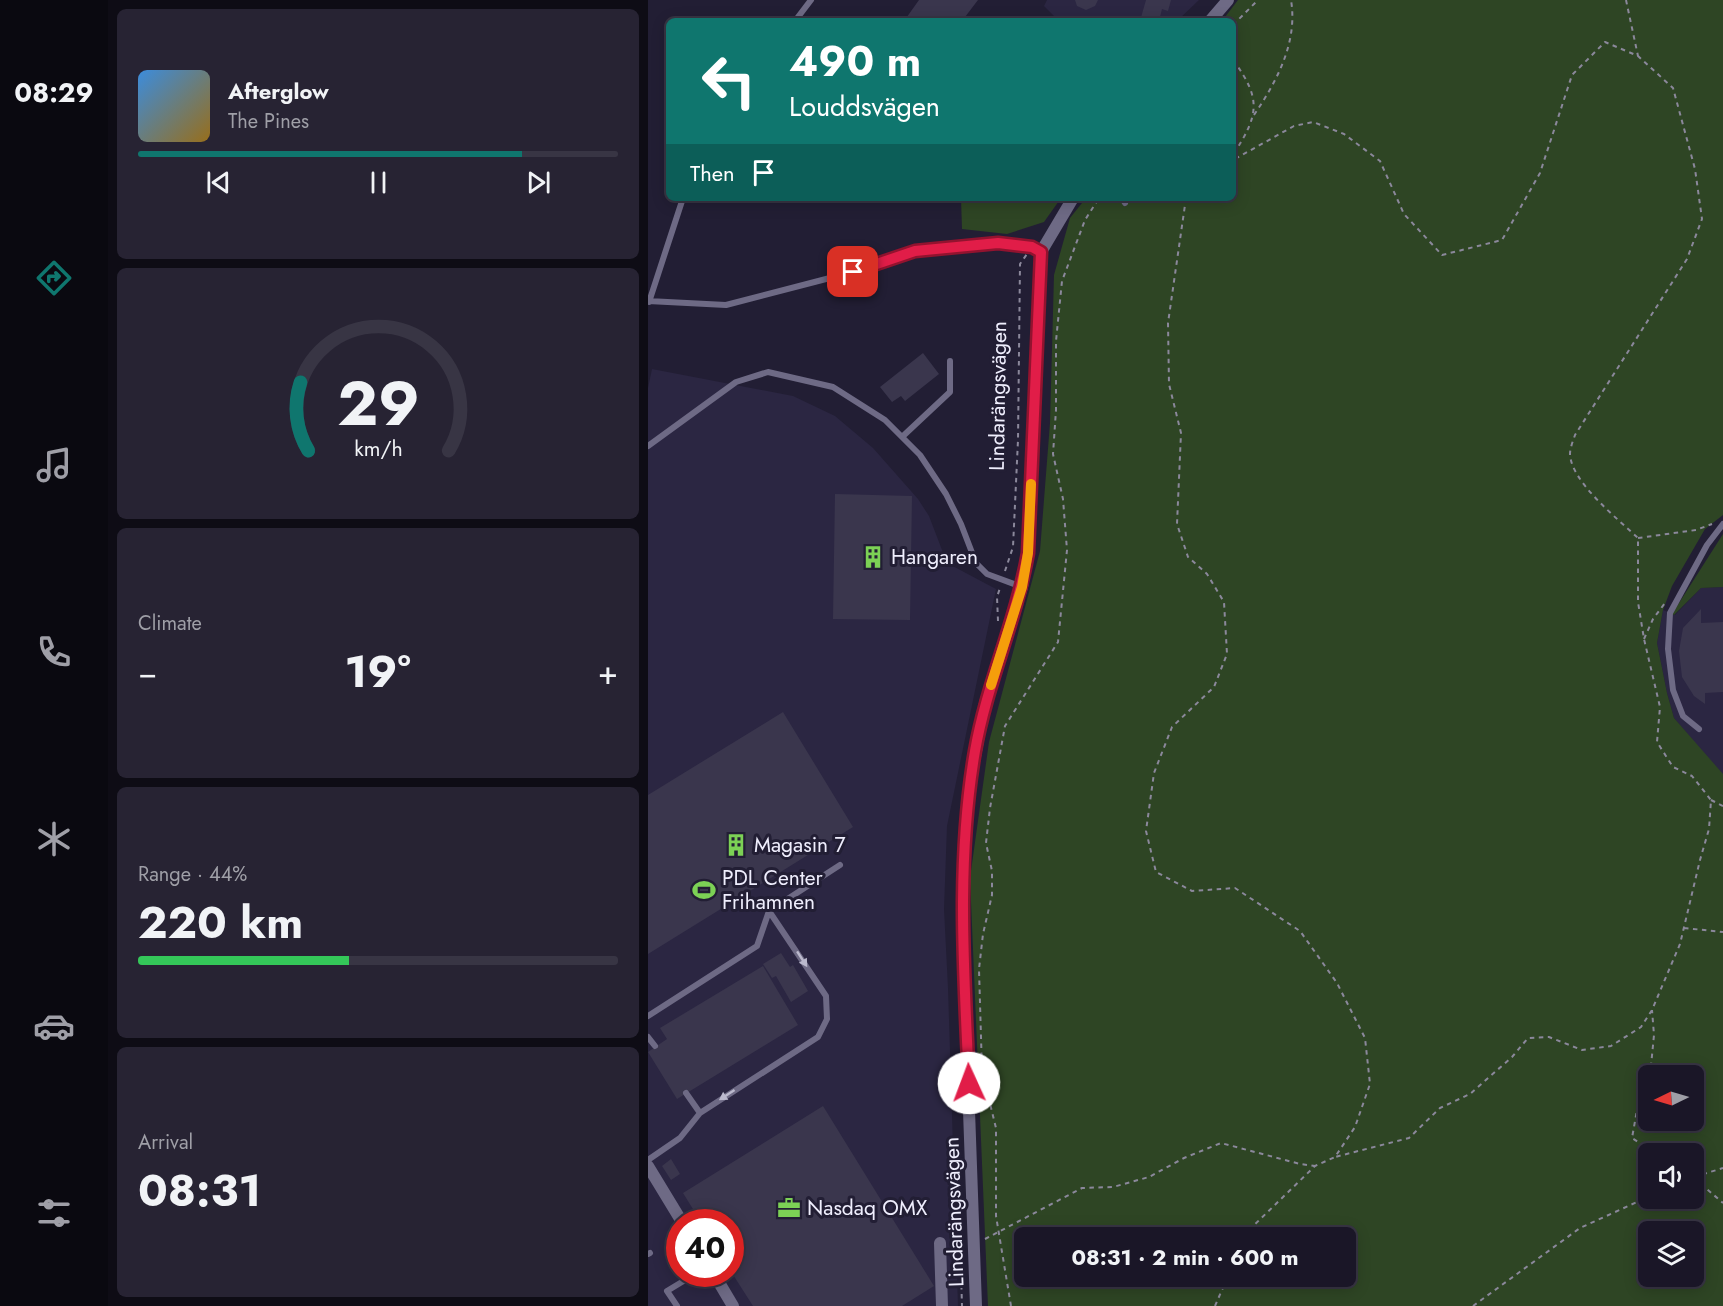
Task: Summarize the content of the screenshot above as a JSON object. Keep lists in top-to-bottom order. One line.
{"streets":{"street":["Lindarängsvägen"]},"places":{"building":["Hangaren","Magasin 7"],"sports":["PDL Center Frihamnen"],"office":["Nasdaq OMX"]},"north":"left","page":{"tabs":"08:29","turn":["490 m","Louddsvägen"],"song":["Afterglow","The Pines"],"then":"Then","tile":["Climate",["Range · 44%","220 km"],["Arrival","08:31"]],"heat":["−","19°","+"],"limit":"40","trip":"08:31 · 2 min · 600 m","gauge":["29","km/h"]}}
